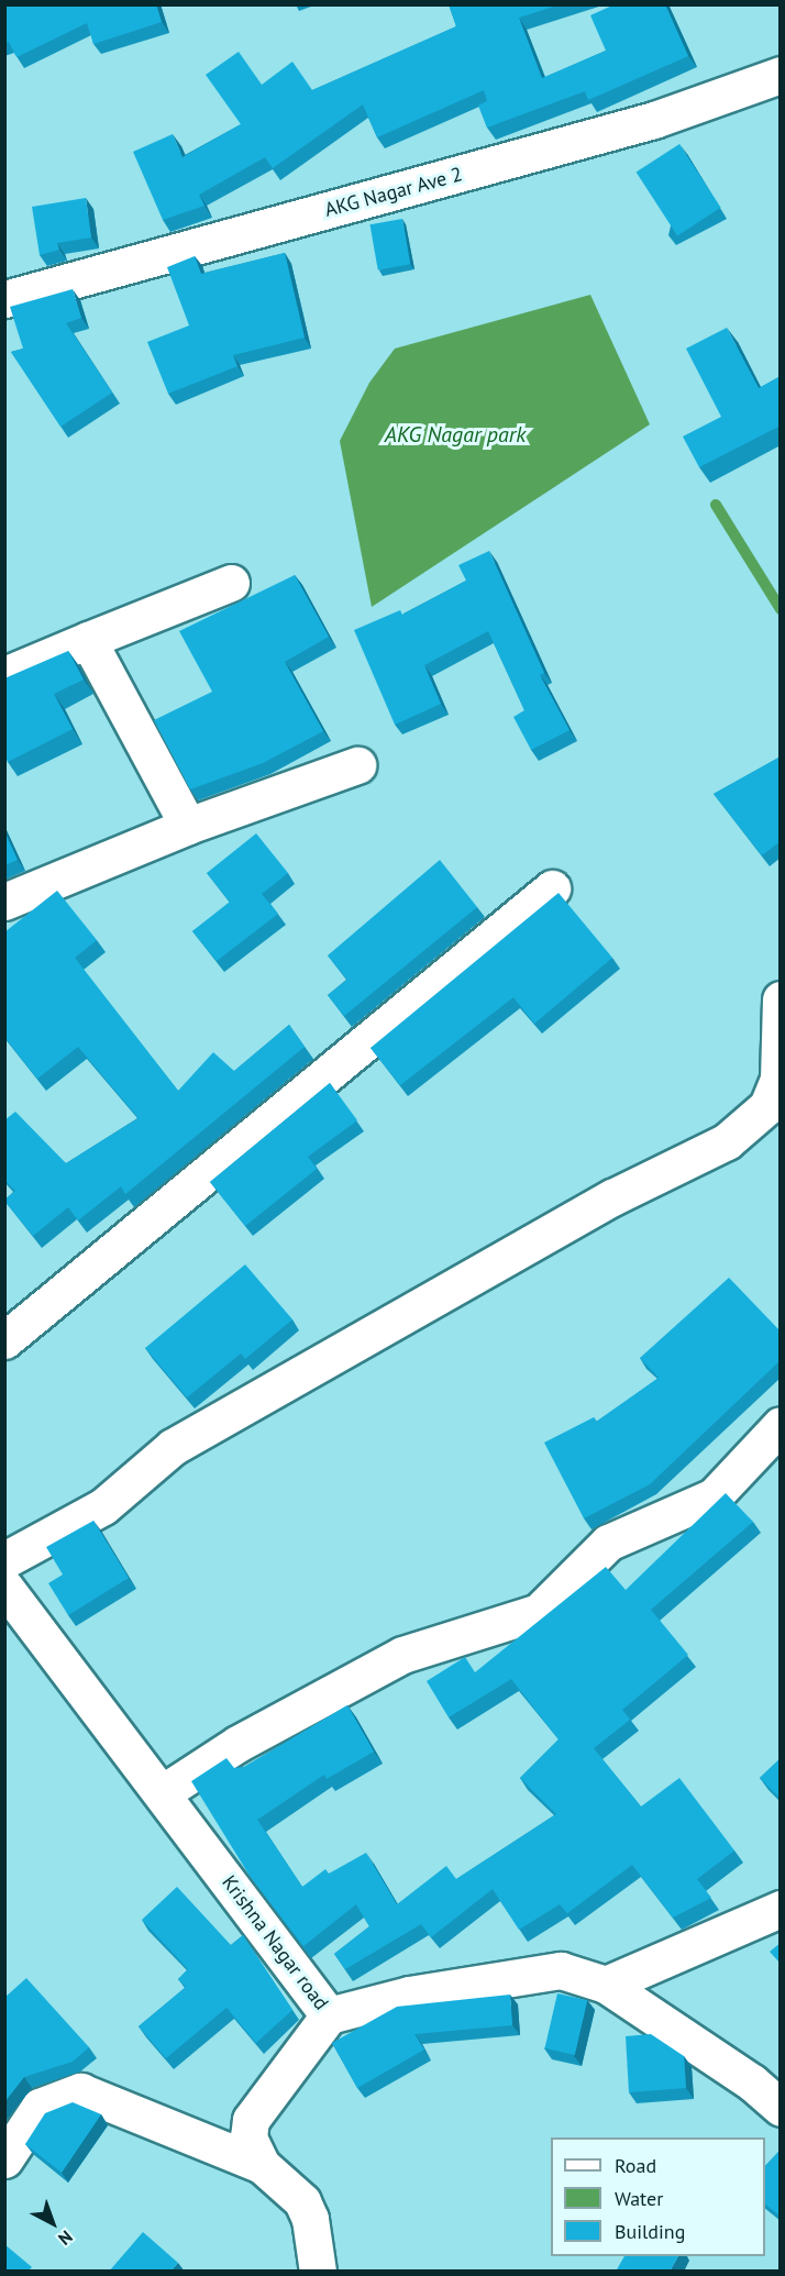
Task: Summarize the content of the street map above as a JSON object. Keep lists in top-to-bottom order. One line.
{"streets":{"street":["AKG Nagar Ave 2","Krishna Nagar road"]},"water":["AKG Nagar park"],"legend":["Road","Water","Building"],"north":"bottom right"}
